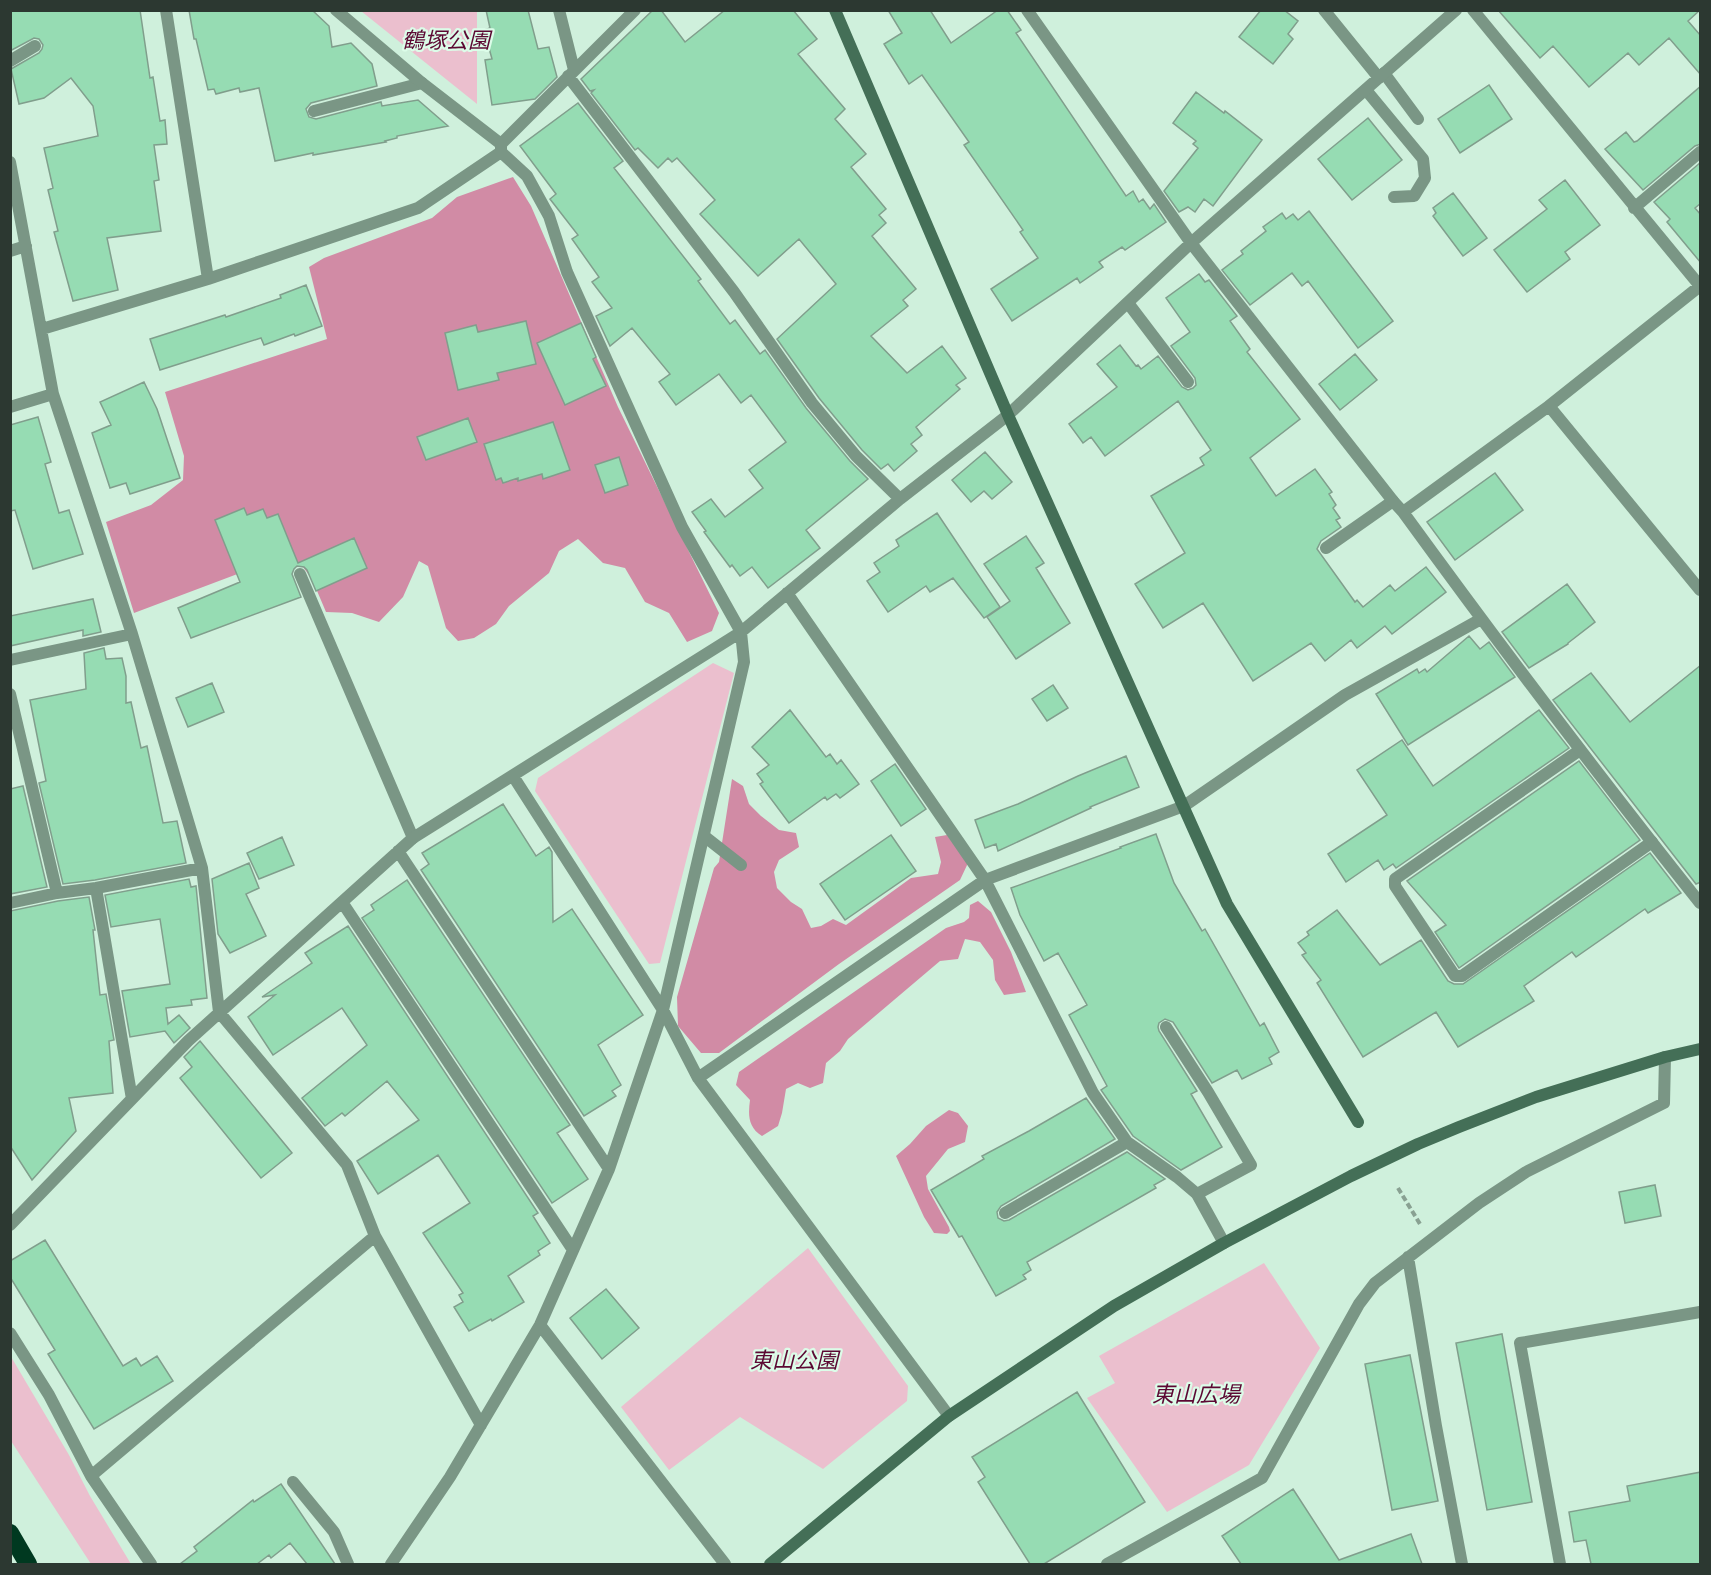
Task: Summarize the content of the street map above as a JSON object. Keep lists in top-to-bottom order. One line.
{"parks":["鶴塚公園","東山公園","東山広場"]}
